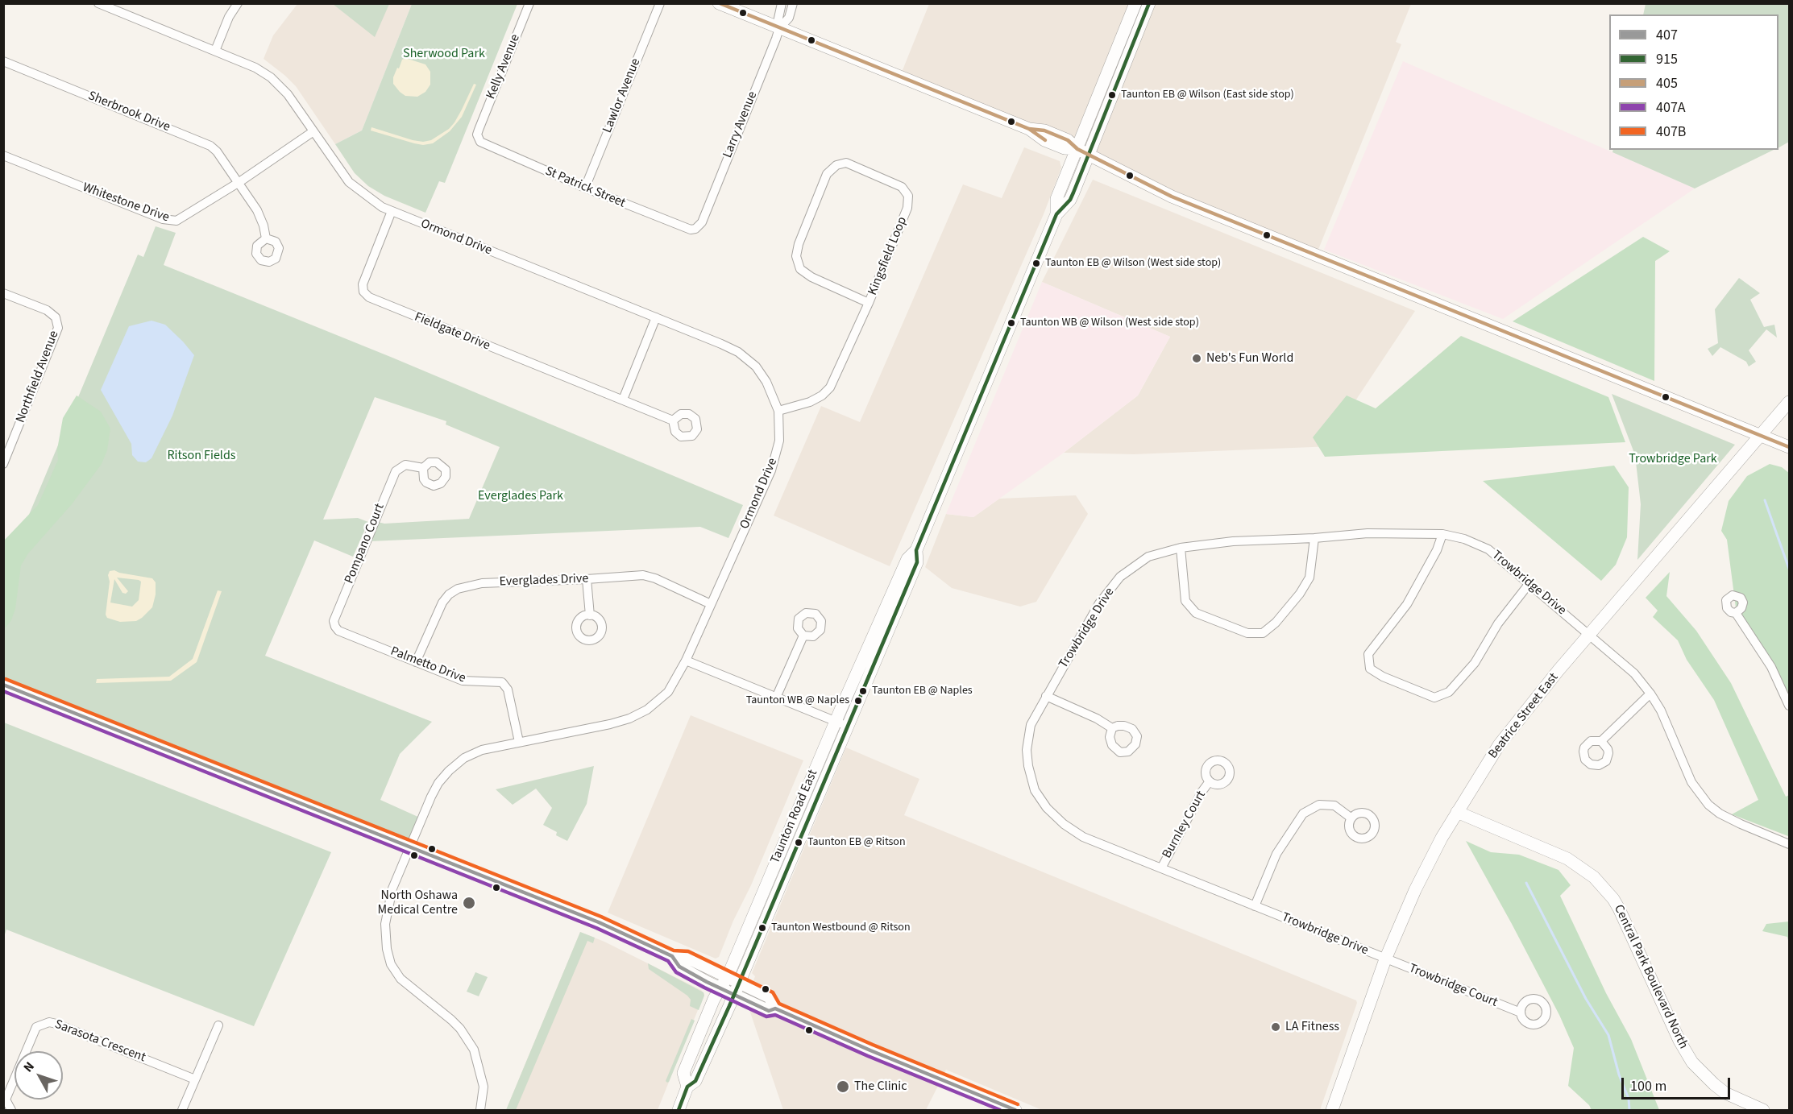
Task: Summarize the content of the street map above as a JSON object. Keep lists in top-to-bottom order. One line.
{"streets":{"main road":["Beatrice Street East","Taunton Road East","Central Park Boulevard North"],"street":["Kelly Avenue","Lawlor Avenue","Sherbrook Drive","Larry Avenue","St Patrick Street","Whitestone Drive","Ormond Drive","Kingsfield Loop","Fieldgate Drive","Northfield Avenue","Pompano Court","Everglades Drive","Trowbridge Drive","Palmetto Drive","Burnley Court","Trowbridge Court","Sarasota Crescent"]},"crossings":[["Kelly Avenue","St Patrick Street"],["Lawlor Avenue","St Patrick Street"],["Sherbrook Drive","Whitestone Drive"],["Larry Avenue","St Patrick Street"],["Whitestone Drive","Ormond Drive"],["Ormond Drive","Fieldgate Drive"],["Ormond Drive","Everglades Drive"],["Ormond Drive","Palmetto Drive"],["Pompano Court","Palmetto Drive"],["Everglades Drive","Palmetto Drive"],["Trowbridge Drive","Beatrice Street East"],["Trowbridge Drive","Burnley Court"],["Trowbridge Drive","Trowbridge Court"],["Beatrice Street East","Central Park Boulevard North"],["Beatrice Street East","Trowbridge Court"]],"parks":["Sherwood Park","Ritson Fields","Trowbridge Park","Everglades Park"],"places":["Taunton EB @ Wilson (East side stop)","Taunton EB @ Wilson (West side stop)","Taunton WB @ Wilson (West side stop)","Neb's Fun World","Taunton EB @ Naples","Taunton WB @ Naples","Taunton EB @ Ritson","North Oshawa Medical Centre","Taunton Westbound @ Ritson","LA Fitness","The Clinic"],"lines":["transit line 915","transit line 405","transit line 407B","transit line 407","transit line 407A"],"legend":["407","915","405","407A","407B"],"scale_bar":"100 m","north":"top left"}
